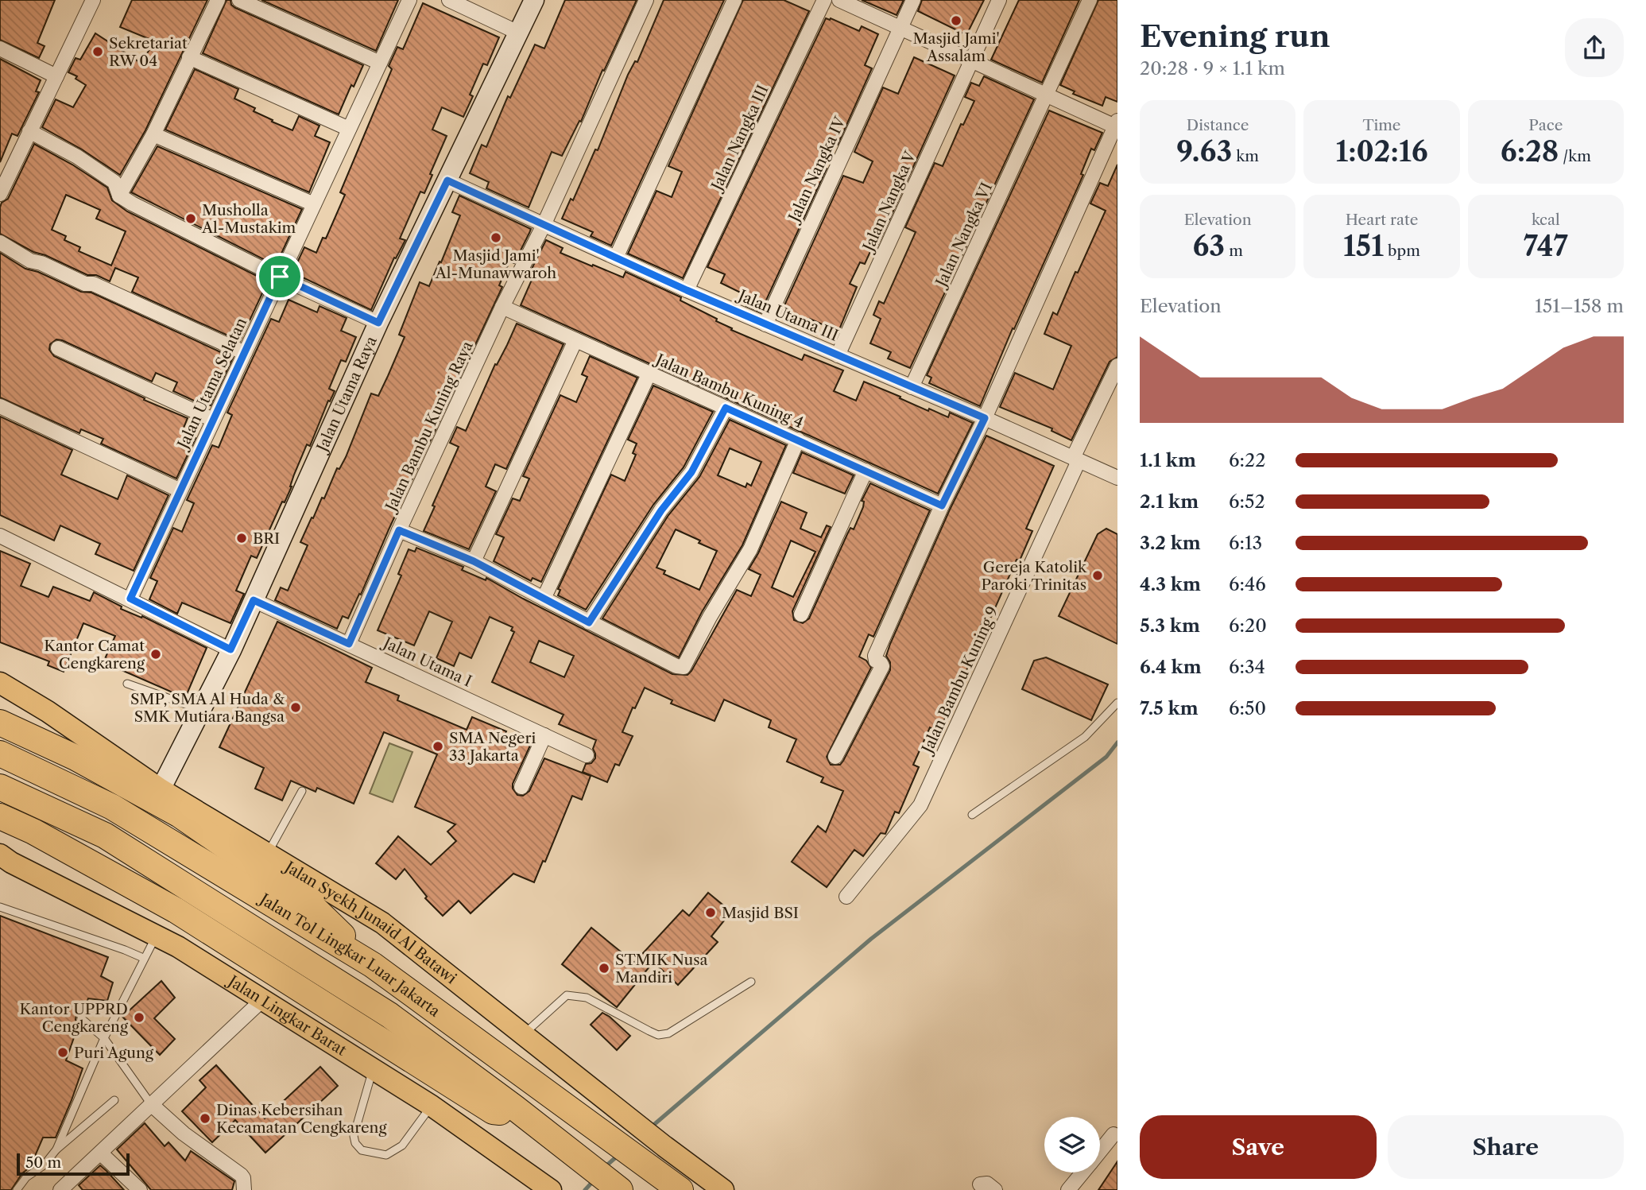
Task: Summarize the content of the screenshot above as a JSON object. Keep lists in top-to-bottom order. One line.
{"streets":{"highway":["Jalan Tol Lingkar Luar Jakarta"],"main road":["Jalan Utama Raya","Jalan Syekh Junaid Al Batawi","Jalan Lingkar Barat"],"street":["Jalan Nangka III","Jalan Nangka IV","Jalan Nangka V","Jalan Nangka VI","Jalan Utama III","Jalan Utama Selatan","Jalan Bambu Kuning 4","Jalan Bambu Kuning Raya","Jalan Utama I","Jalan Bambu Kuning 9"]},"crossings":[["Jalan Nangka III","Jalan Utama III"],["Jalan Nangka IV","Jalan Utama III"],["Jalan Nangka V","Jalan Utama III"],["Jalan Nangka VI","Jalan Utama III"],["Jalan Utama III","Jalan Utama Raya"],["Jalan Utama III","Jalan Bambu Kuning Raya"],["Jalan Utama III","Jalan Bambu Kuning 9"],["Jalan Bambu Kuning 4","Jalan Bambu Kuning Raya"],["Jalan Utama Raya","Jalan Utama I"],["Jalan Utama Raya","Jalan Syekh Junaid Al Batawi"],["Jalan Bambu Kuning Raya","Jalan Utama I"]],"places":["Masjid Jami' Assalam","Sekretariat RW 04","Musholla Al-Mustakim","Masjid Jami' Al-Munawwaroh","BRI","Gereja Katolik Paroki Trinitas","Kantor Camat Cengkareng","SMP, SMA Al Huda & SMK Mutiara Bangsa","SMA Negeri 33 Jakarta","Masjid BSI","STMIK Nusa Mandiri","Kantor UPPRD Cengkareng","Puri Agung","Dinas Kebersihan Kecamatan Cengkareng"],"scale_bar":"50 m","page":{"heading":["Evening run","20:28 · 9 × 1.1 km"],"stats":[["Distance","9.63 km"],["Time","1:02:16"],["Pace","6:28 /km"],["Elevation","63 m"],["Heart rate","151 bpm"],["kcal","747"]],"chart":["Elevation","151–158 m"],"list":[{"name":"1.1 km","note":"6:22"},{"name":"2.1 km","note":"6:52"},{"name":"3.2 km","note":"6:13"},{"name":"4.3 km","note":"6:46"},{"name":"5.3 km","note":"6:20"},{"name":"6.4 km","note":"6:34"},{"name":"7.5 km","note":"6:50"}],"buttons":["Save","Share"],"scale":"50 m"}}
